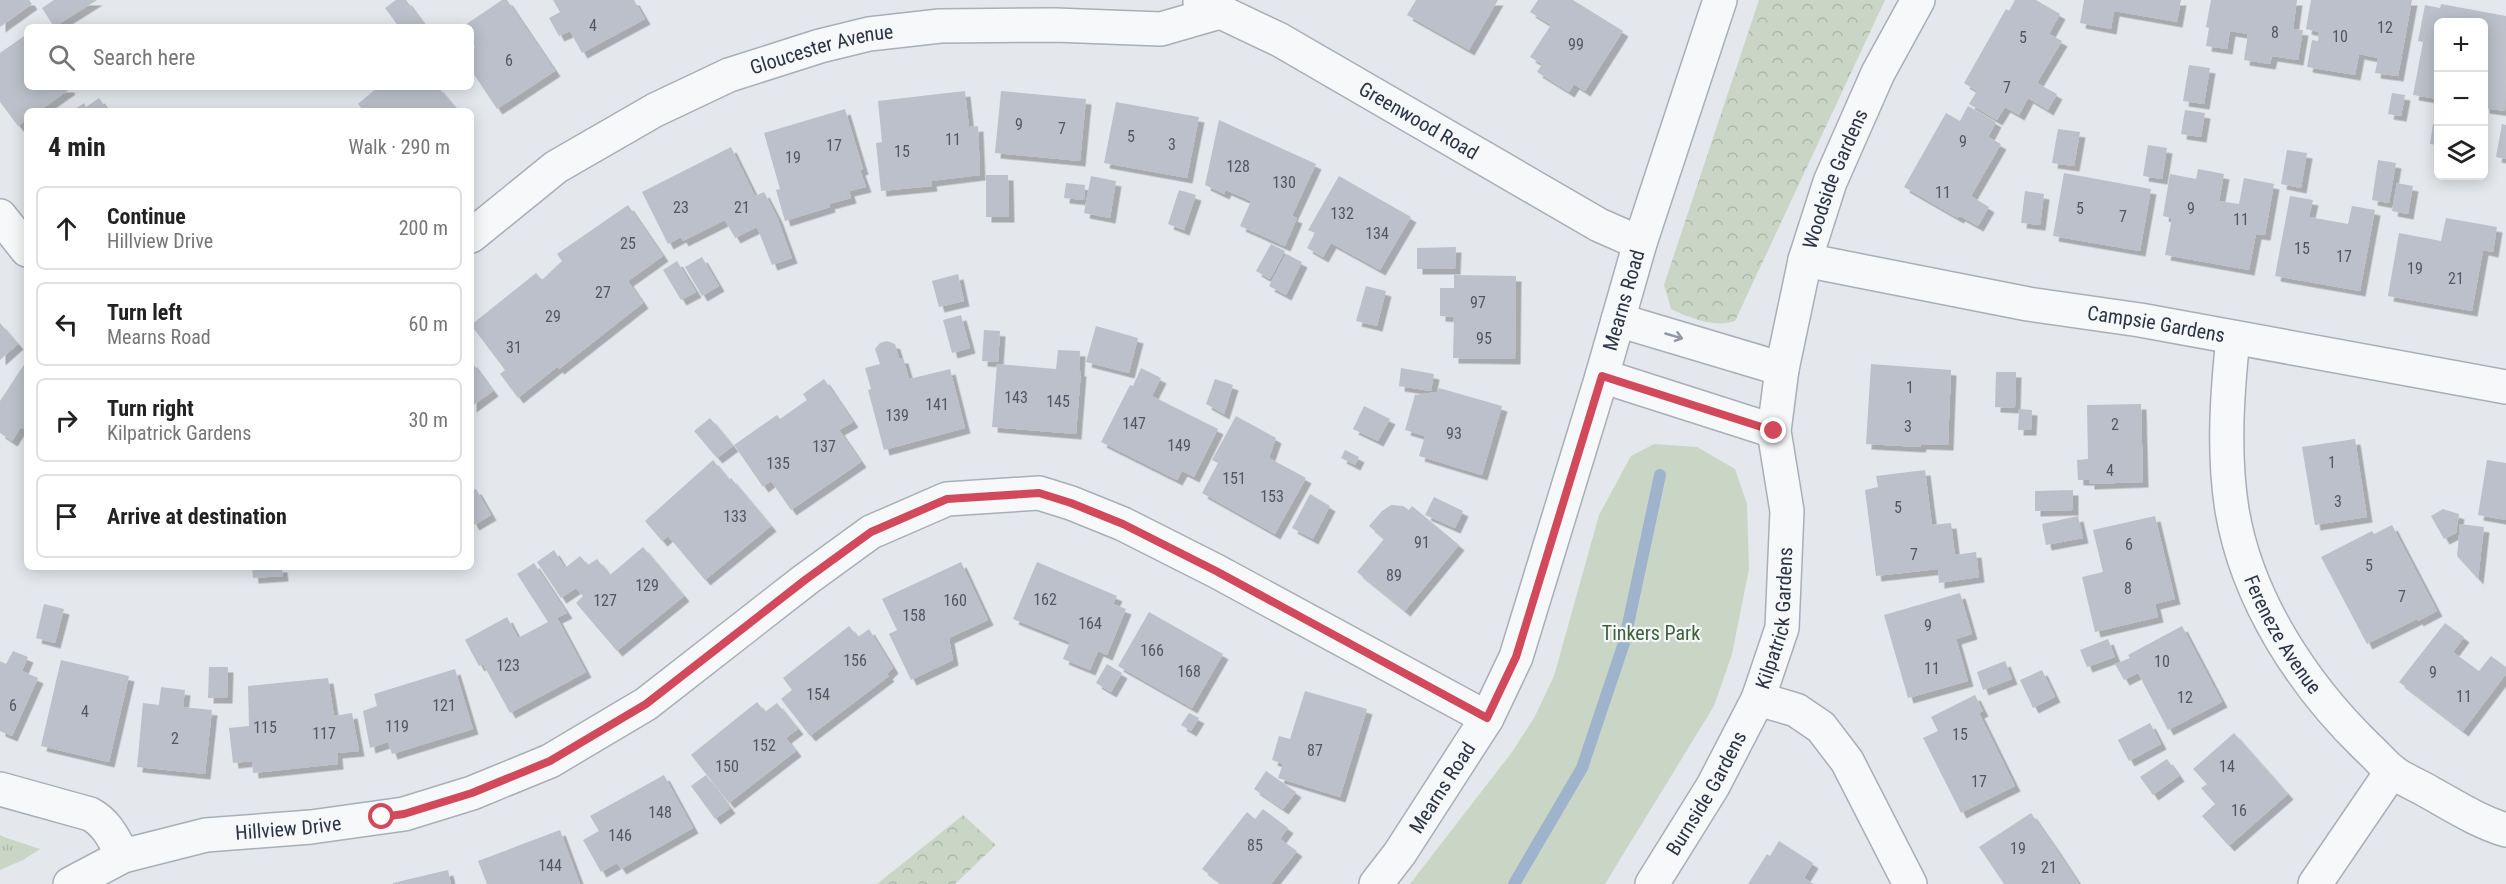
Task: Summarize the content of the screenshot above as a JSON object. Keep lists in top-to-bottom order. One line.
{"streets":{"street":["Gloucester Avenue","Greenwood Road","Woodside Gardens","Mearns Road","Campsie Gardens","Kilpatrick Gardens","Fereneze Avenue","Burnside Gardens","Hillview Drive"]},"crossings":[["Gloucester Avenue","Greenwood Road"],["Greenwood Road","Mearns Road"],["Woodside Gardens","Campsie Gardens"],["Woodside Gardens","Kilpatrick Gardens"],["Mearns Road","Hillview Drive"],["Campsie Gardens","Fereneze Avenue"],["Kilpatrick Gardens","Burnside Gardens"]],"parks":["Tinkers Park"],"house_numbers":["4","12","8","10","5","99","6","7","9","7","5","11","9","3","17","15","19","128","130","11","23","21","5","9","132","7","11","134","25","15","17","19","21","27","97","29","95","31","1","143","145","141","139","147","2","3","93","149","137","1","135","4","151","153","3","5","133","91","6","7","5","89","129","8","7","162","127","160","158","164","9","166","156","10","123","11","168","9","154","11","12","6","121","4","119","115","117","15","2","152","87","150","14","17","16","148","146","85","19","144","21"],"page":{"map_buttons":["+","−"],"search":"Search here","heading":["4 min","Walk · 290 m"],"list":[["Continue","Hillview Drive","200 m"],["Turn left","Mearns Road","60 m"],["Turn right","Kilpatrick Gardens","30 m"],"Arrive at destination"]}}
